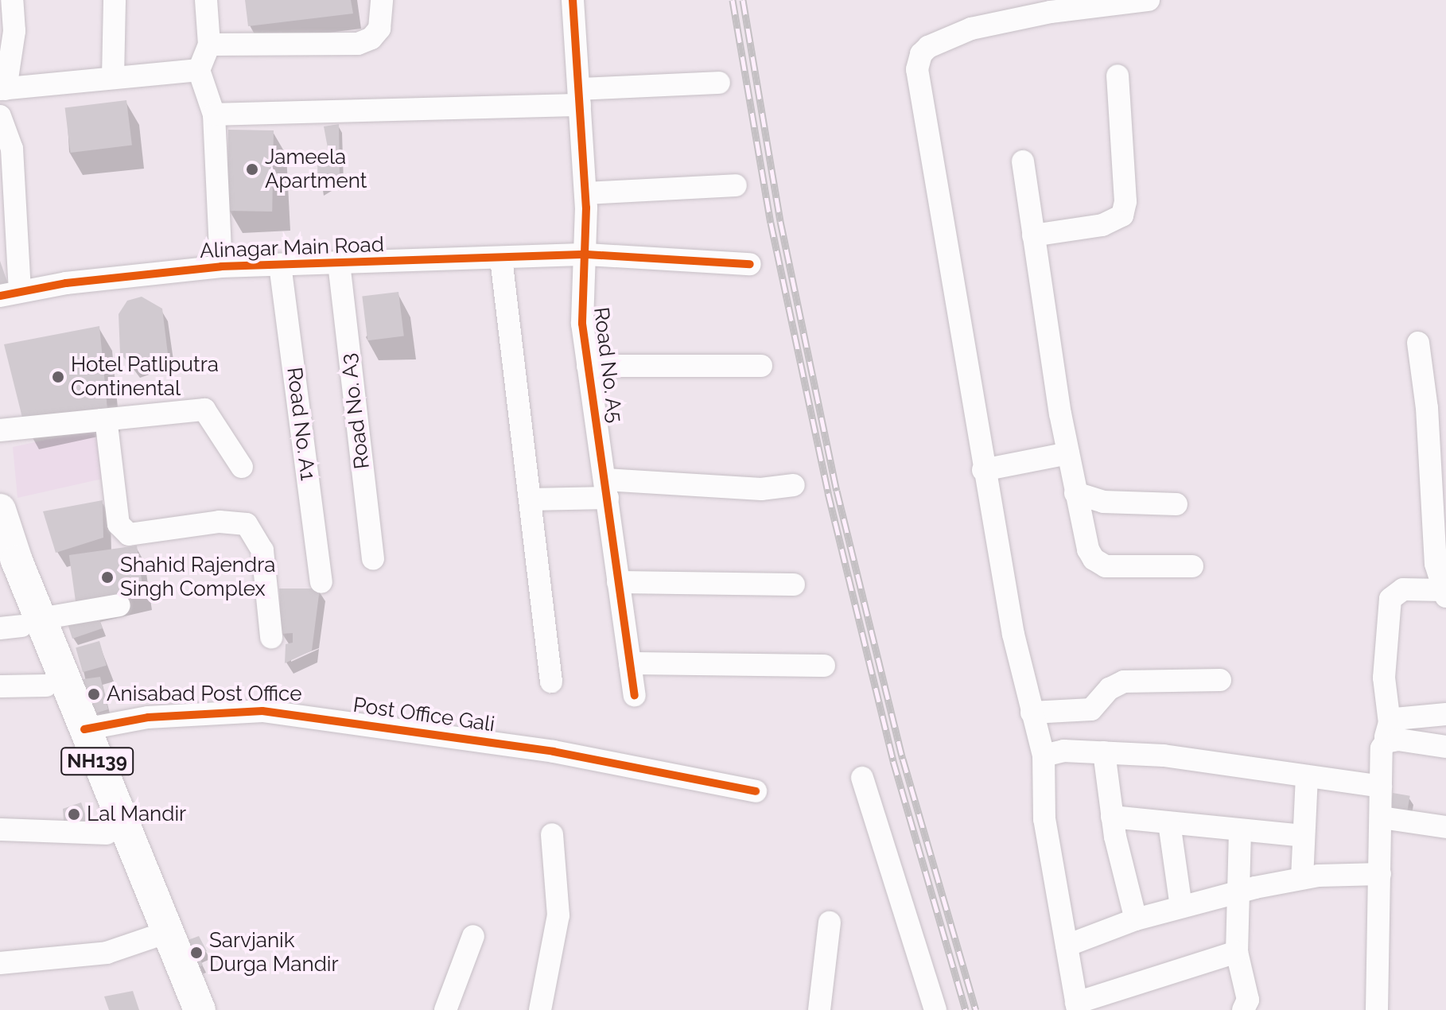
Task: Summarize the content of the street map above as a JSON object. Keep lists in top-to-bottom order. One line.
{"streets":{"highway":["NH139"],"street":["Alinagar Main Road","Road No. A5","Road No. A3","Road No. A1","Post Office Gali"]},"crossings":[["Alinagar Main Road","Road No. A5"],["Alinagar Main Road","Road No. A3"],["Alinagar Main Road","Road No. A1"],["Post Office Gali","NH139"]],"places":["Jameela Apartment","Hotel Patliputra Continental","Shahid Rajendra Singh Complex","Anisabad Post Office","Lal Mandir","Sarvjanik Durga Mandir"]}
